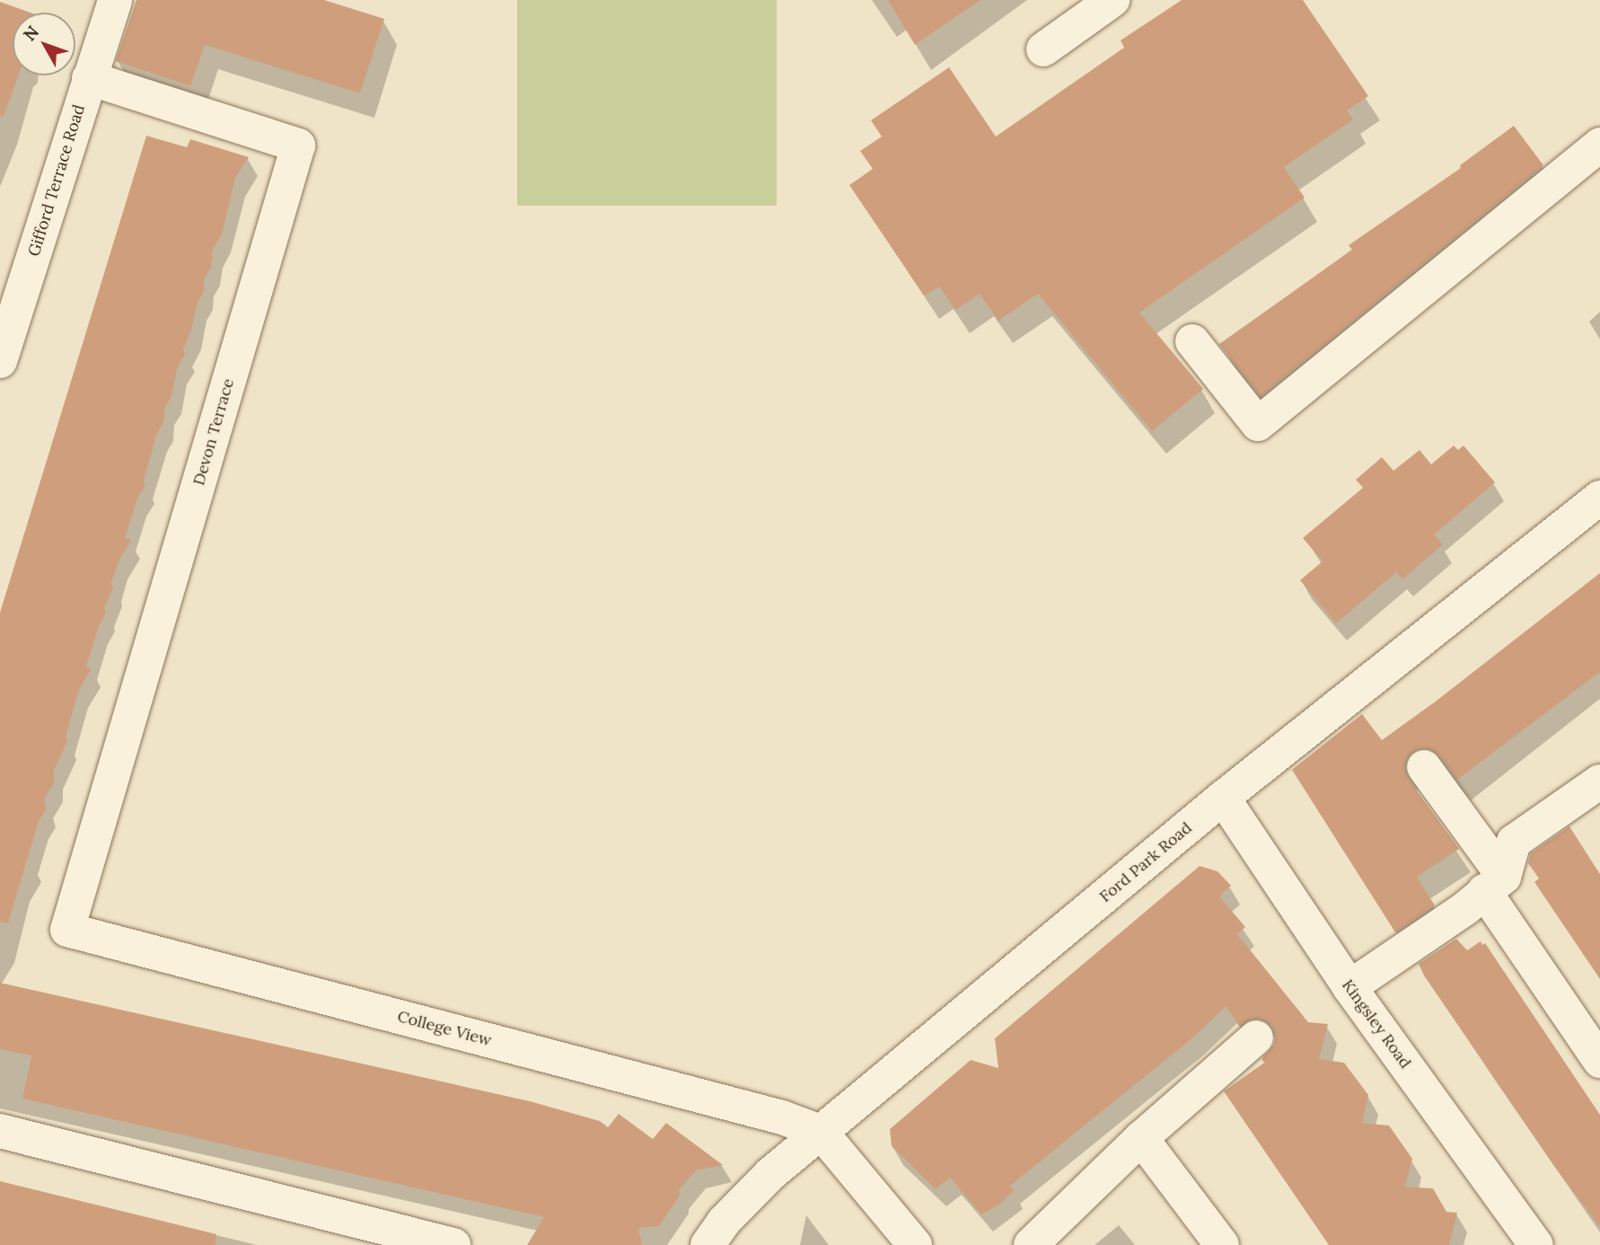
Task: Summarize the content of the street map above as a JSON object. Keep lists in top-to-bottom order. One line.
{"streets":{"street":["Gifford Terrace Road","Devon Terrace","Ford Park Road","Kingsley Road","College View"]},"crossings":[["Gifford Terrace Road","Devon Terrace"],["Devon Terrace","College View"],["Ford Park Road","Kingsley Road"],["Ford Park Road","College View"]],"north":"top left"}
